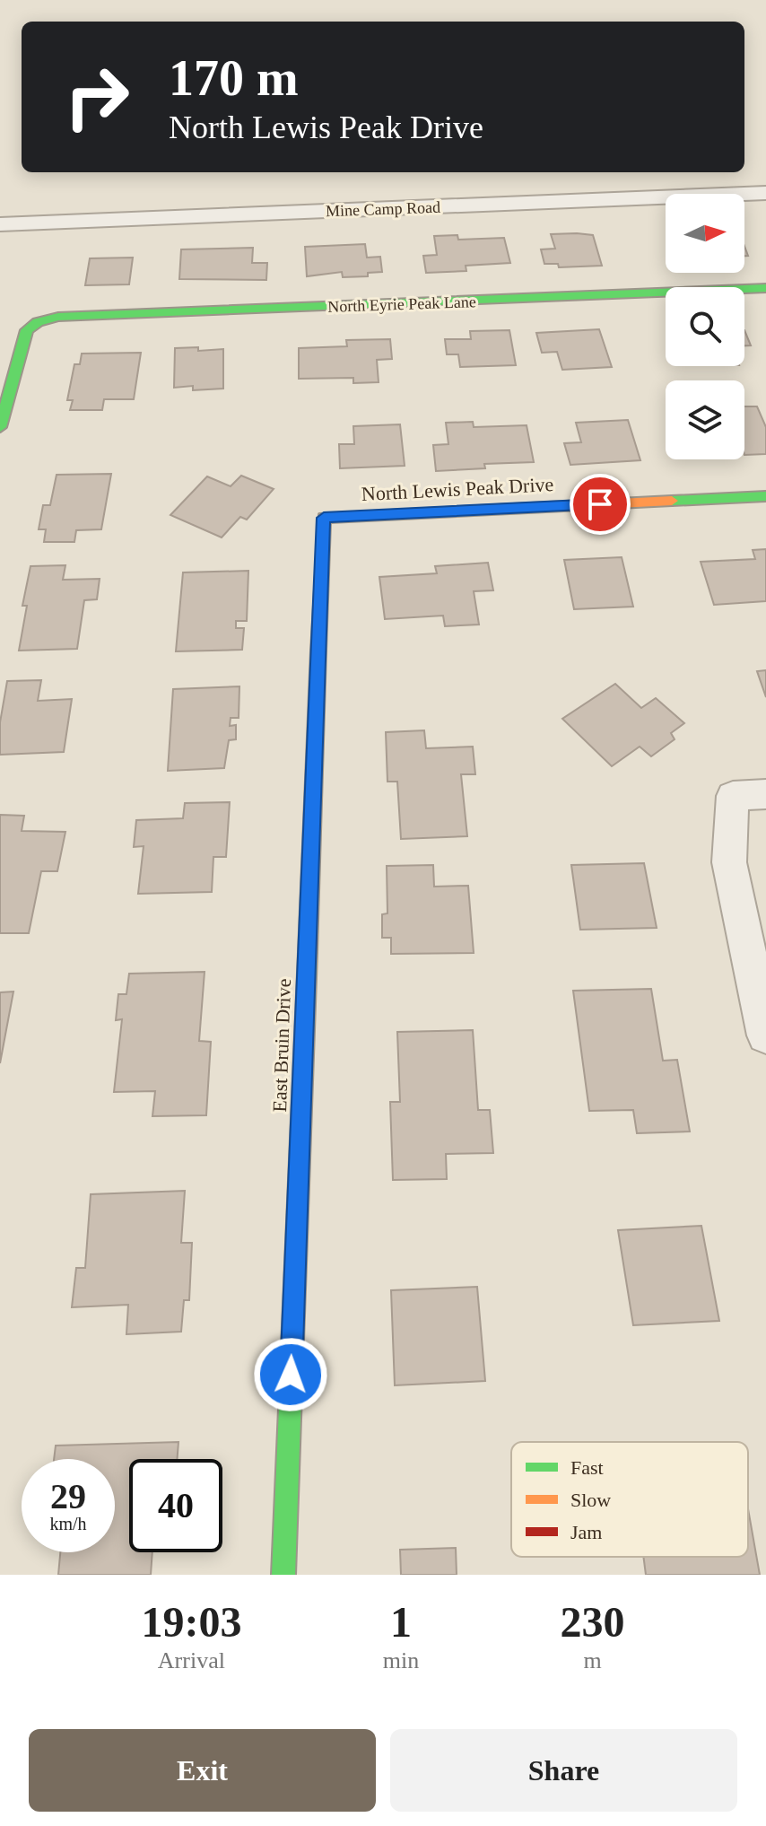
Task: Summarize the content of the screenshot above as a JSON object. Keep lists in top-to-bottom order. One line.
{"streets":{"street":["Mine Camp Road","North Eyrie Peak Lane","North Lewis Peak Drive","East Bruin Drive"]},"crossings":[["North Lewis Peak Drive","East Bruin Drive"]],"legend":["Fast","Slow","Jam"],"north":"right","page":{"turn":["170 m","North Lewis Peak Drive"],"speed":"29 km/h","limit":"40","eta":["19:03","Arrival","1","min","230","m"],"buttons":["Exit","Share"]}}
